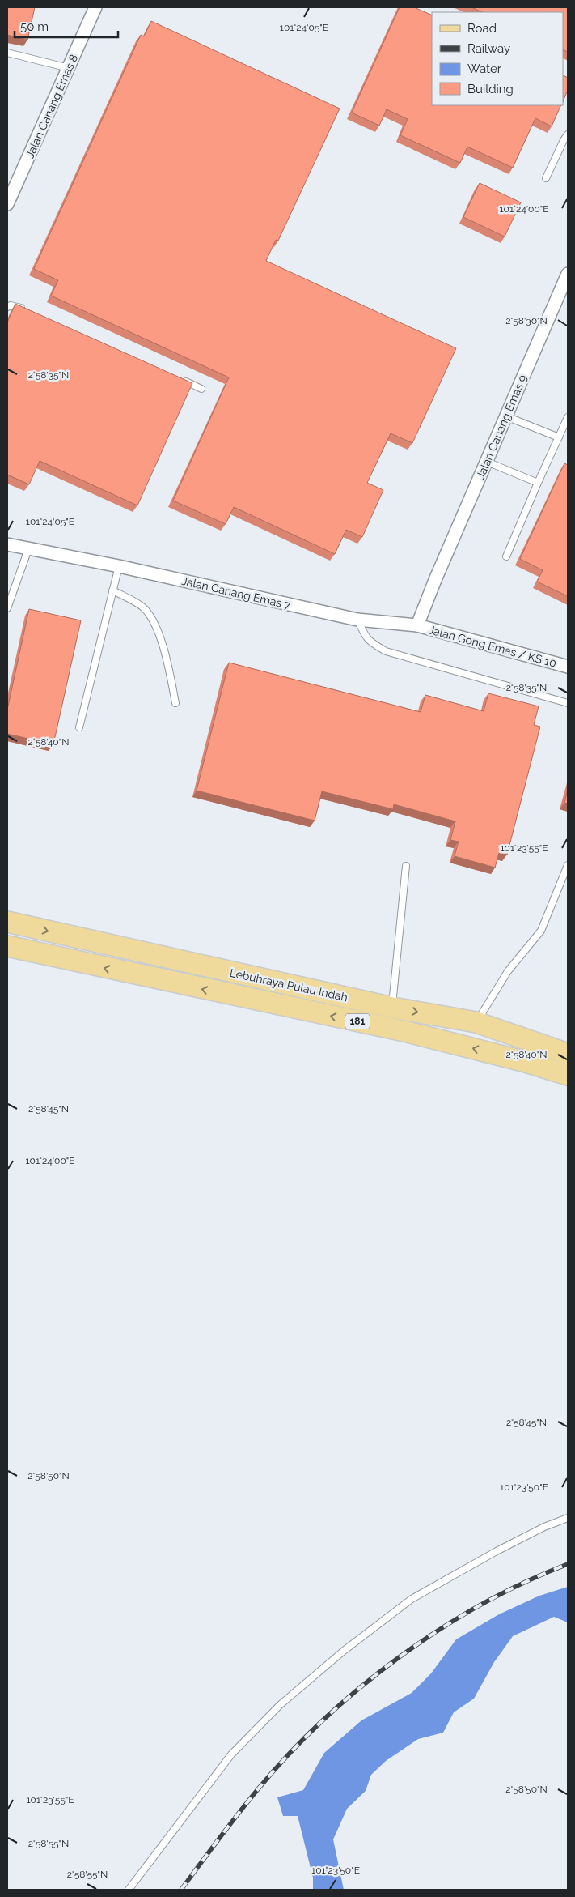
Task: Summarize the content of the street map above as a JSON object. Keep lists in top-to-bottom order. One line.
{"streets":{"main road":["Lebuhraya Pulau Indah","181"],"street":["Jalan Canang Emas 8","Jalan Canang Emas 9","Jalan Canang Emas 7","Jalan Gong Emas / KS 10"]},"crossings":[["Jalan Canang Emas 9","Jalan Canang Emas 7"],["Jalan Canang Emas 9","Jalan Gong Emas / KS 10"],["Jalan Canang Emas 7","Jalan Gong Emas / KS 10"]],"legend":["Road","Railway","Water","Building"],"scale_bar":"50 m","coordinates":["101°24'05\"E","101°24'00\"E","2°58'30\"N","2°58'35\"N","2°58'40\"N","101°23'55\"E","2°58'45\"N","2°58'50\"N","101°23'50\"E","2°58'55\"N"]}
